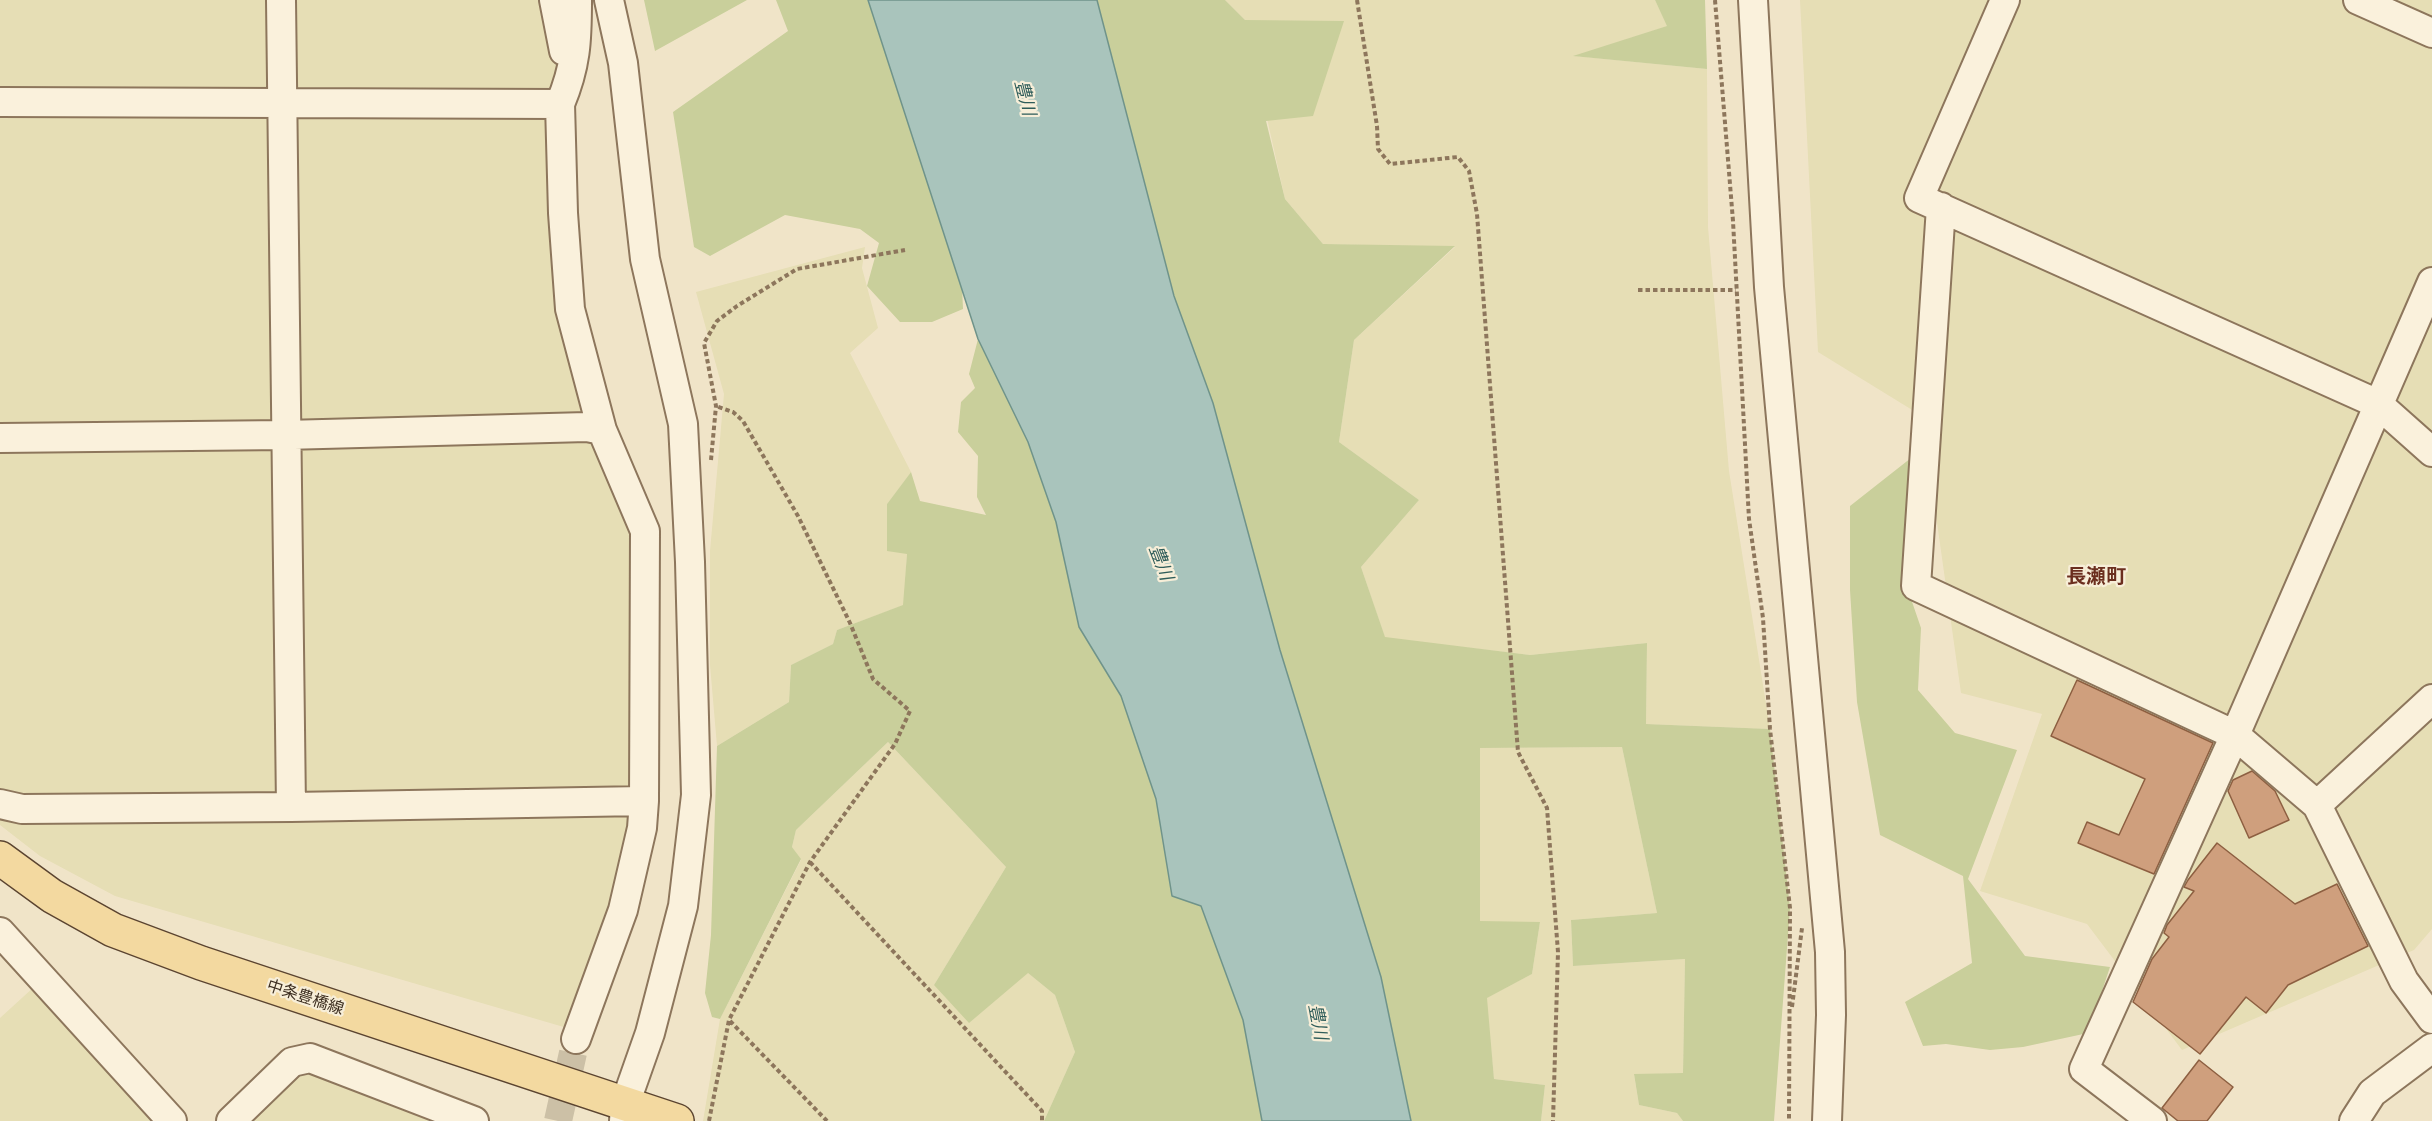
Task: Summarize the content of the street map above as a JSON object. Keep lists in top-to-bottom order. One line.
{"streets":{"main road":["中条豊橋線"]},"districts":["長瀬町"],"water":["豊川"]}
